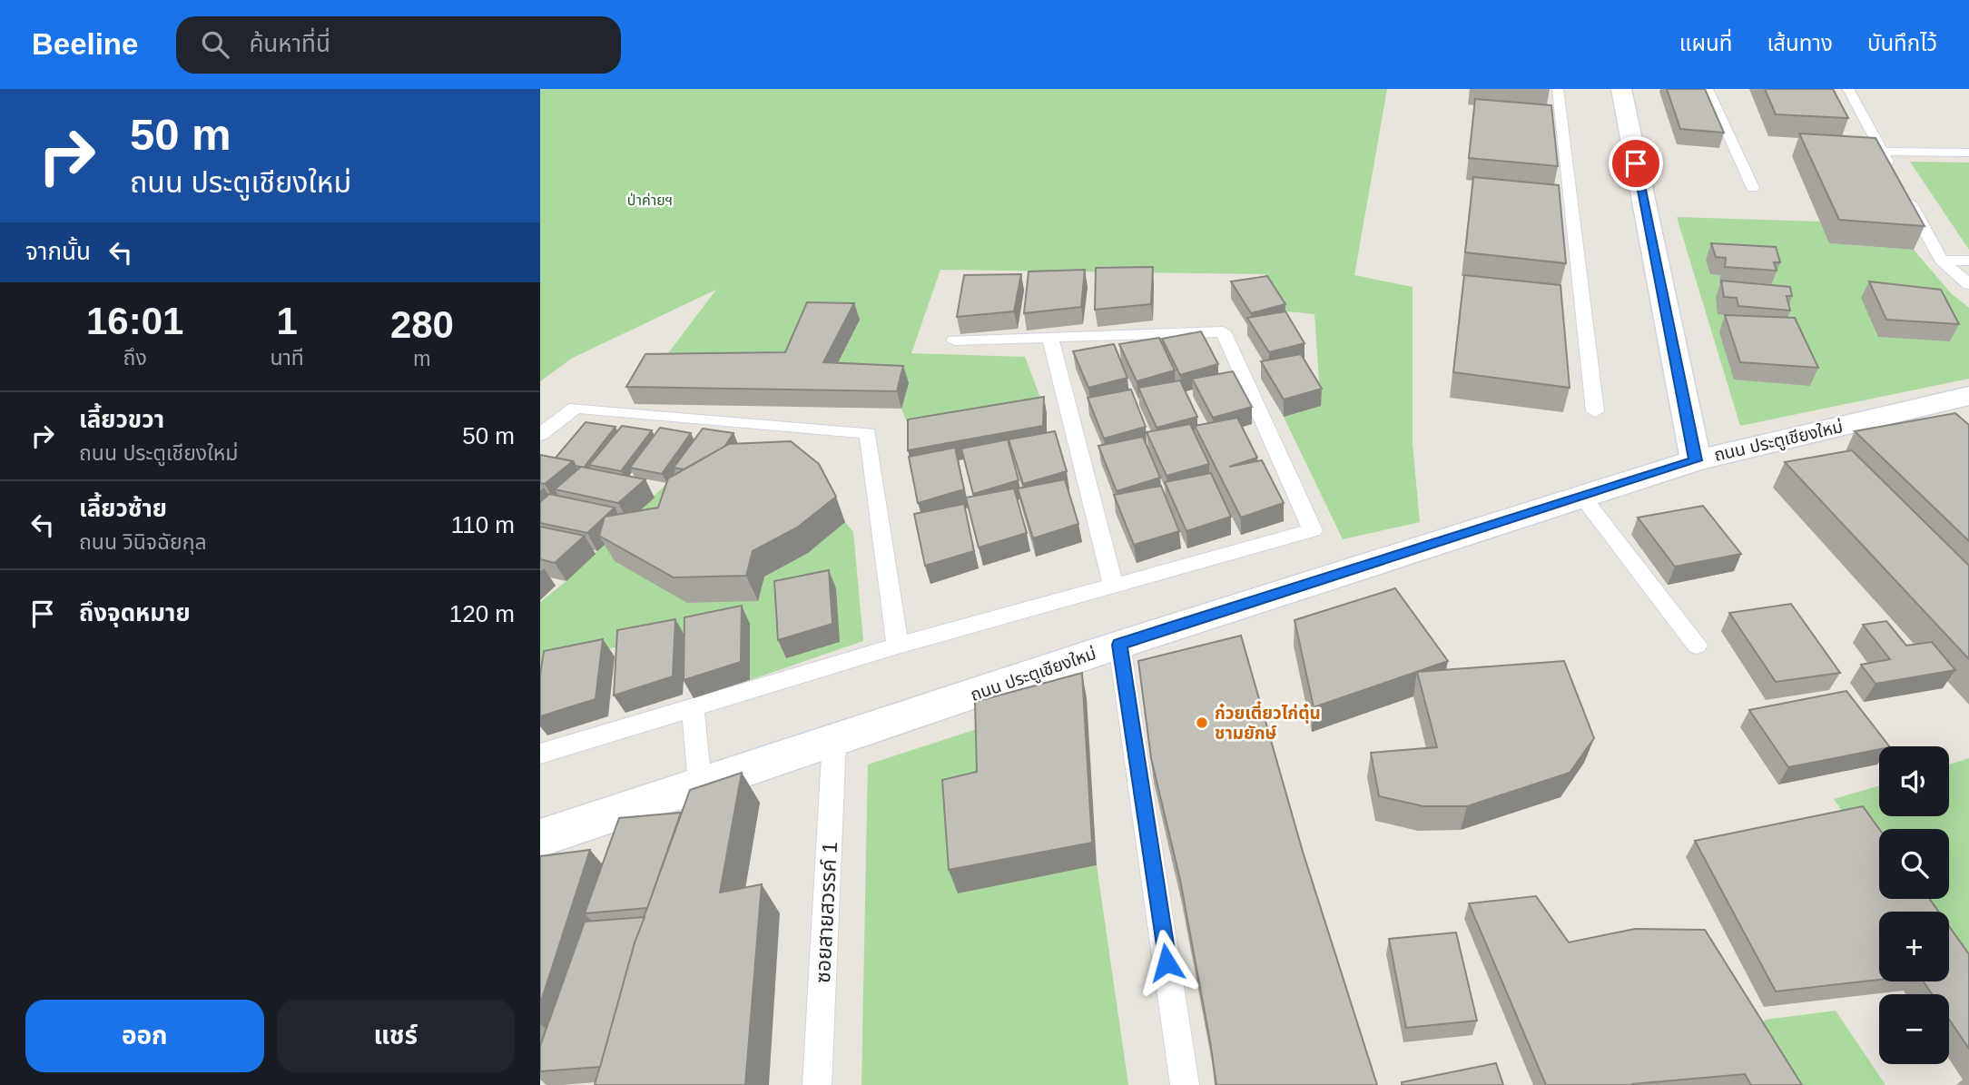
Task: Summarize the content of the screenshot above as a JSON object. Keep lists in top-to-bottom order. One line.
{"streets":{"main road":["ถนน ประตูเชียงใหม่"],"lane":["ซอยสายสวรรค์ 1"]},"crossings":[["ถนน ประตูเชียงใหม่","ซอยสายสวรรค์ 1"]],"parks":["ป่าค่ายฯ"],"places":["ก๋วยเตี๋ยวไก่ตุ๋น ชามยักษ์"],"page":{"header":"Beeline","search":"ค้นหาที่นี่","nav":["แผนที่","เส้นทาง","บันทึกไว้"],"turn":["50 m","ถนน ประตูเชียงใหม่"],"then":"จากนั้น","eta":["16:01","ถึง","1","นาที","280","m"],"list":[{"name":"เลี้ยวขวา","note":"ถนน ประตูเชียงใหม่","value":"50 m"},{"name":"เลี้ยวซ้าย","note":"ถนน วินิจฉัยกุล","value":"110 m"},{"name":"ถึงจุดหมาย","value":"120 m"}],"map_buttons":["+","−"],"buttons":["ออก","แชร์"]}}
